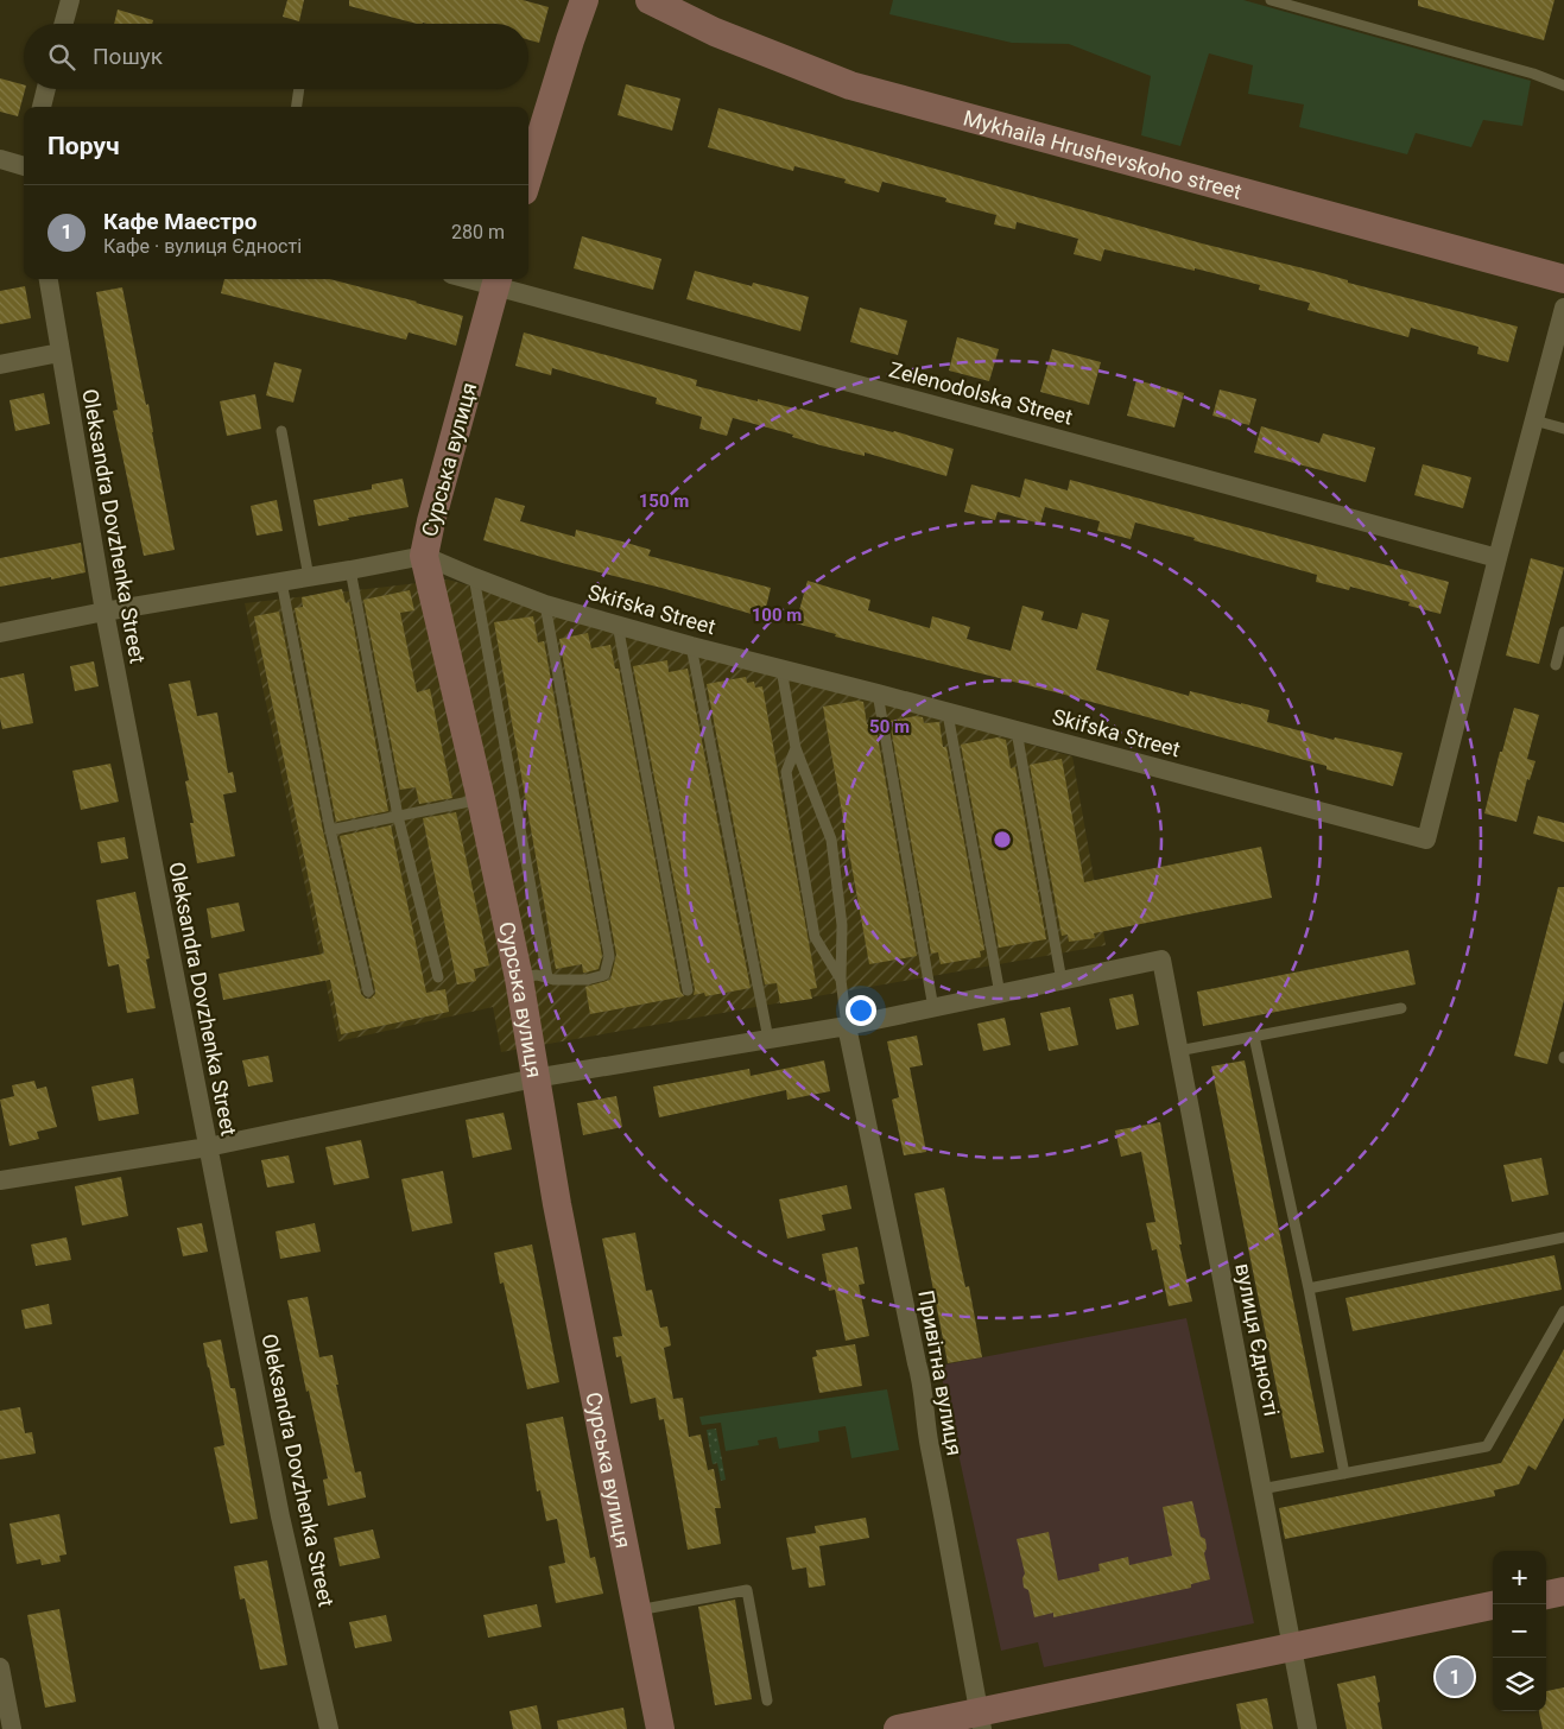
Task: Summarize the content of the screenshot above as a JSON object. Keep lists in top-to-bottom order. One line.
{"streets":{"street":["Mykhaila Hrushevskoho street","Zelenodolska Street","Сурська вулиця","Oleksandra Dovzhenka Street","Skifska Street","вулиця Єдності","Привітна вулиця"]},"crossings":[["Zelenodolska Street","Сурська вулиця"],["Zelenodolska Street","Skifska Street"],["Сурська вулиця","Skifska Street"]],"page":{"search":"Пошук","heading":"Поруч","list":[{"mark":"1","name":"Кафе Маестро","note":"Кафе · вулиця Єдності","value":"280 m"}],"map_buttons":["+","−"],"pins":"1"},"rings":["150 m","100 m","50 m"]}
